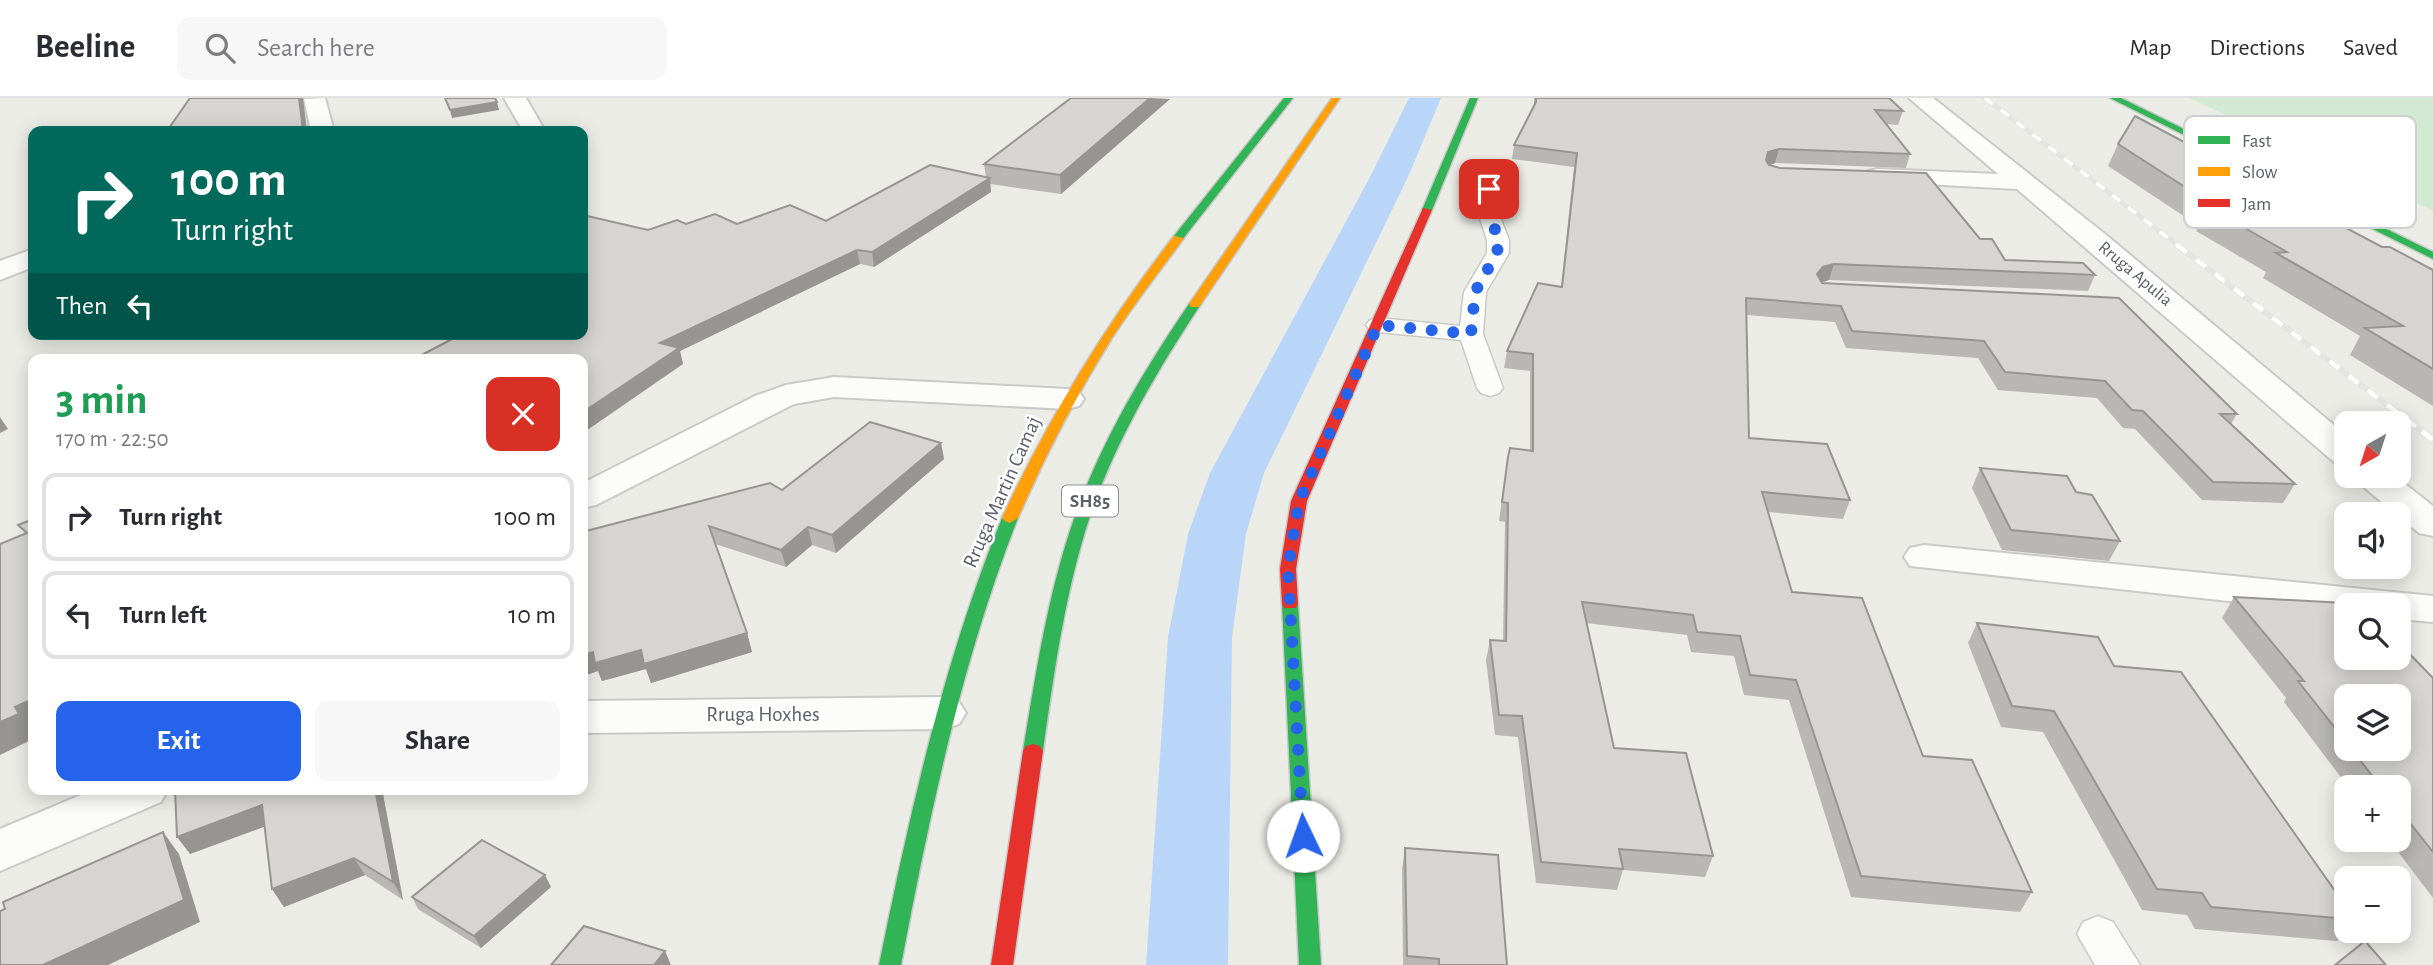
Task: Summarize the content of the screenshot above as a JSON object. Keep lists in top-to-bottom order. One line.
{"streets":{"main road":["Rruga Martin Camaj","SH85"],"street":["Rruga Apulia","Rruga Hoxhes"]},"crossings":[["Rruga Martin Camaj","Rruga Hoxhes"]],"legend":["Fast","Slow","Jam"],"north":"bottom left","page":{"header":"Beeline","search":"Search here","nav":["Map","Directions","Saved"],"turn":["100 m","Turn right"],"then":"Then","heading":["3 min","170 m · 22:50"],"map_buttons":["+","−"],"list":[{"name":"Turn right","value":"100 m"},{"name":"Turn left","value":"10 m"}],"buttons":["Exit","Share"]}}
